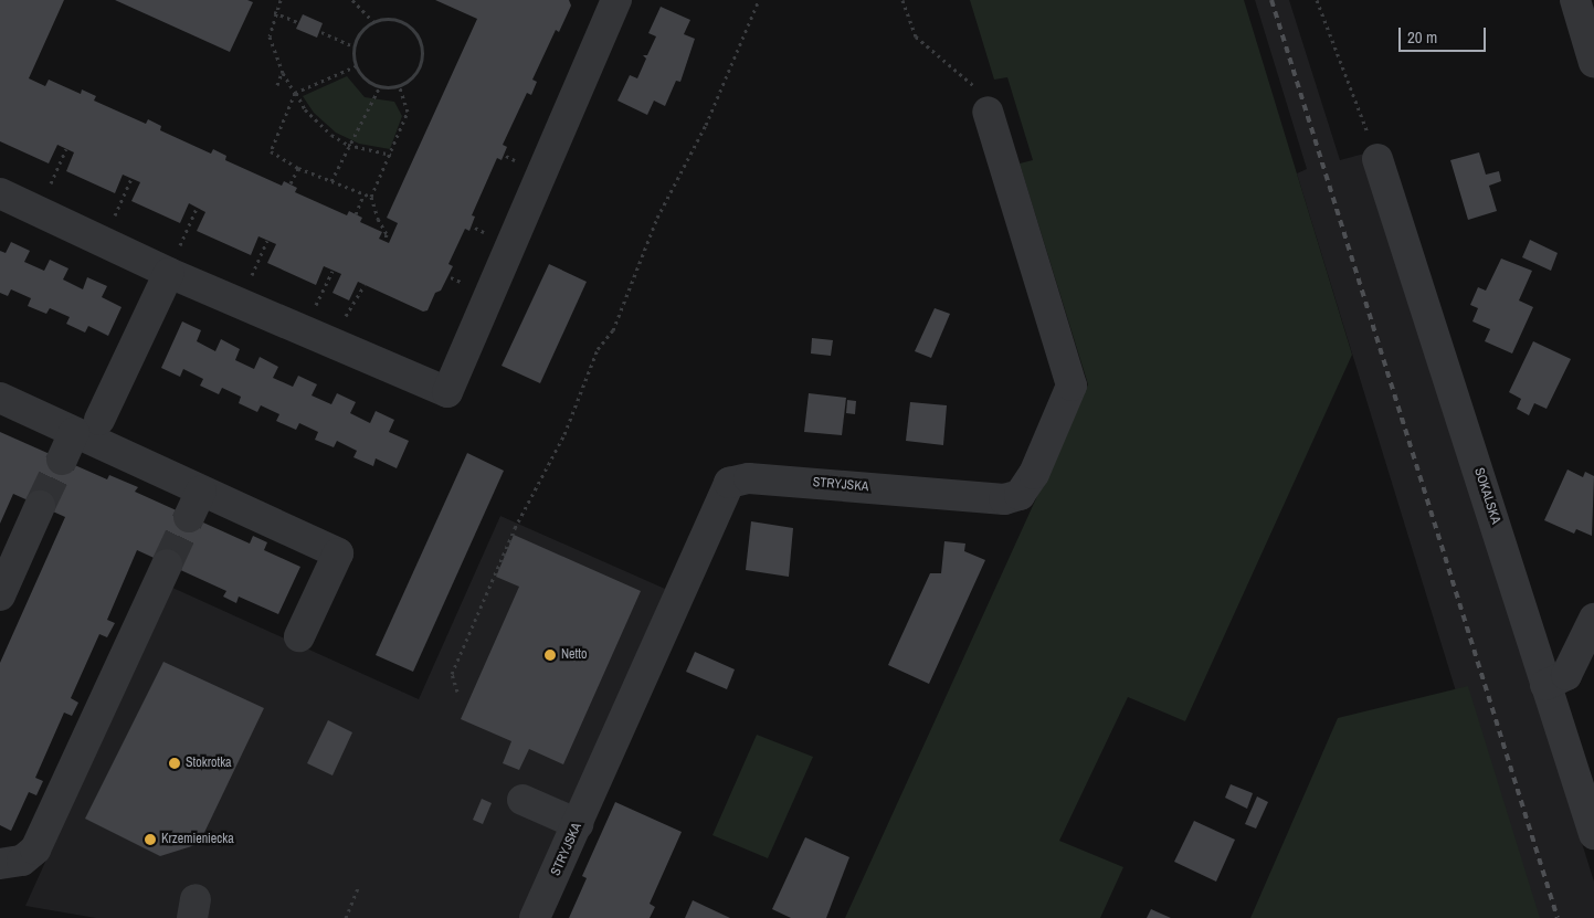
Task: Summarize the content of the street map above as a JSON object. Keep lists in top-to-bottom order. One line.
{"streets":{"street":["STRYJSKA","SOKALSKA"]},"places":["Netto","Stokrotka","Krzemieniecka"],"scale_bar":"20 m"}
